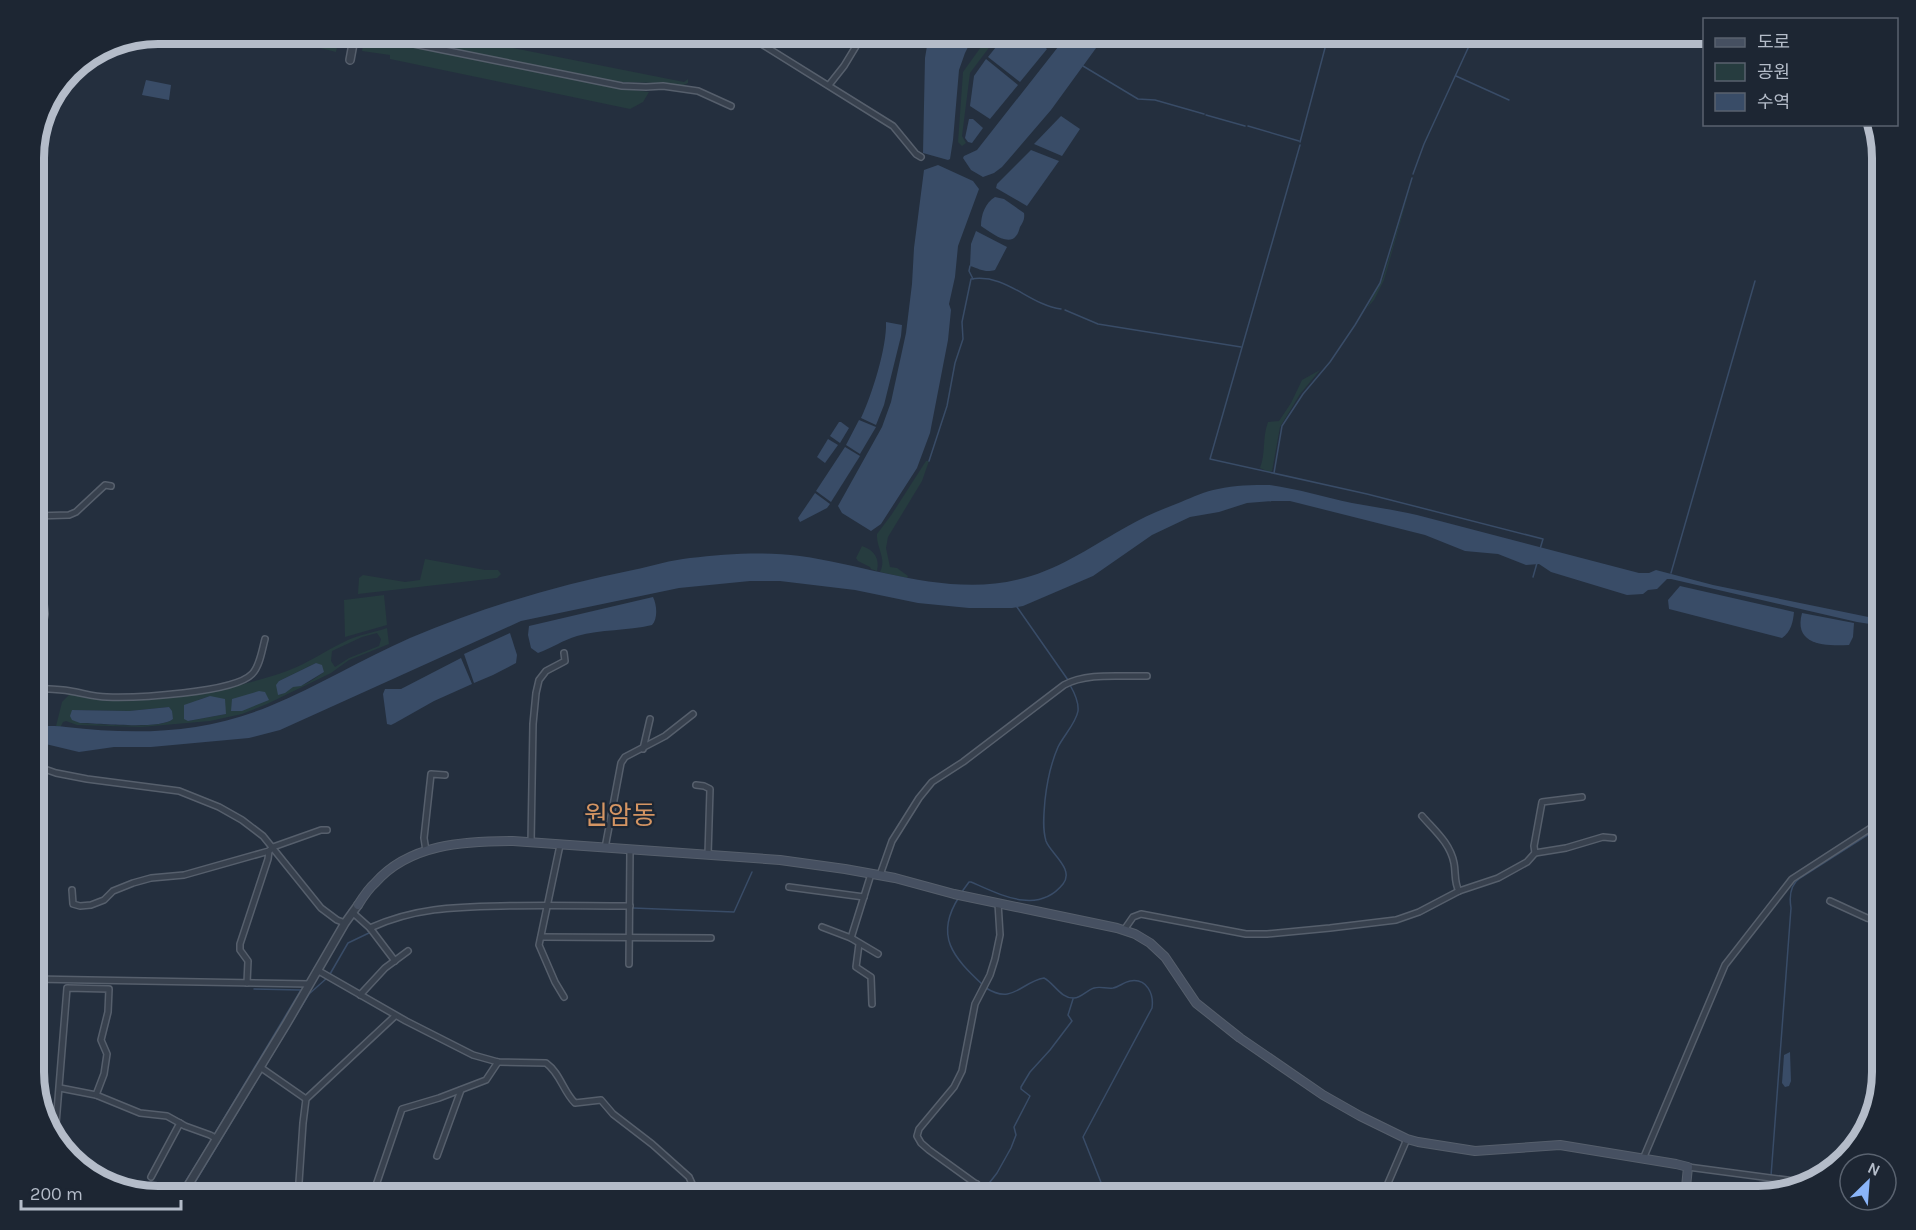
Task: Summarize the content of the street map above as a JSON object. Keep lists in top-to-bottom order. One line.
{"districts":["원암동"],"legend":["도로","공원","수역"],"scale_bar":"200 m","north":"top right"}
